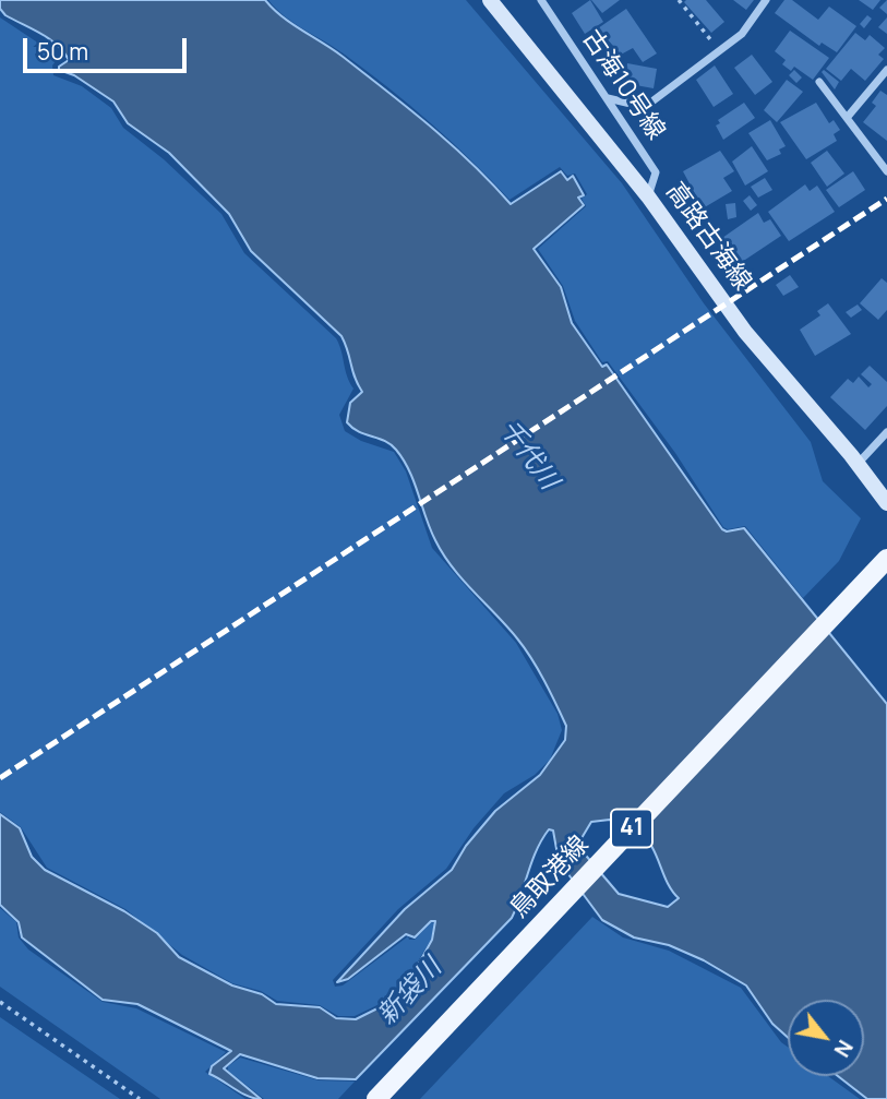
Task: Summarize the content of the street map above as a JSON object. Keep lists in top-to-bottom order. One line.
{"streets":{"main road":["高路古海線","41","鳥取港線"],"street":["古海10号線"]},"crossings":[["古海10号線","高路古海線"]],"water":["千代川","新袋川"],"scale_bar":"50 m","north":"bottom right"}
